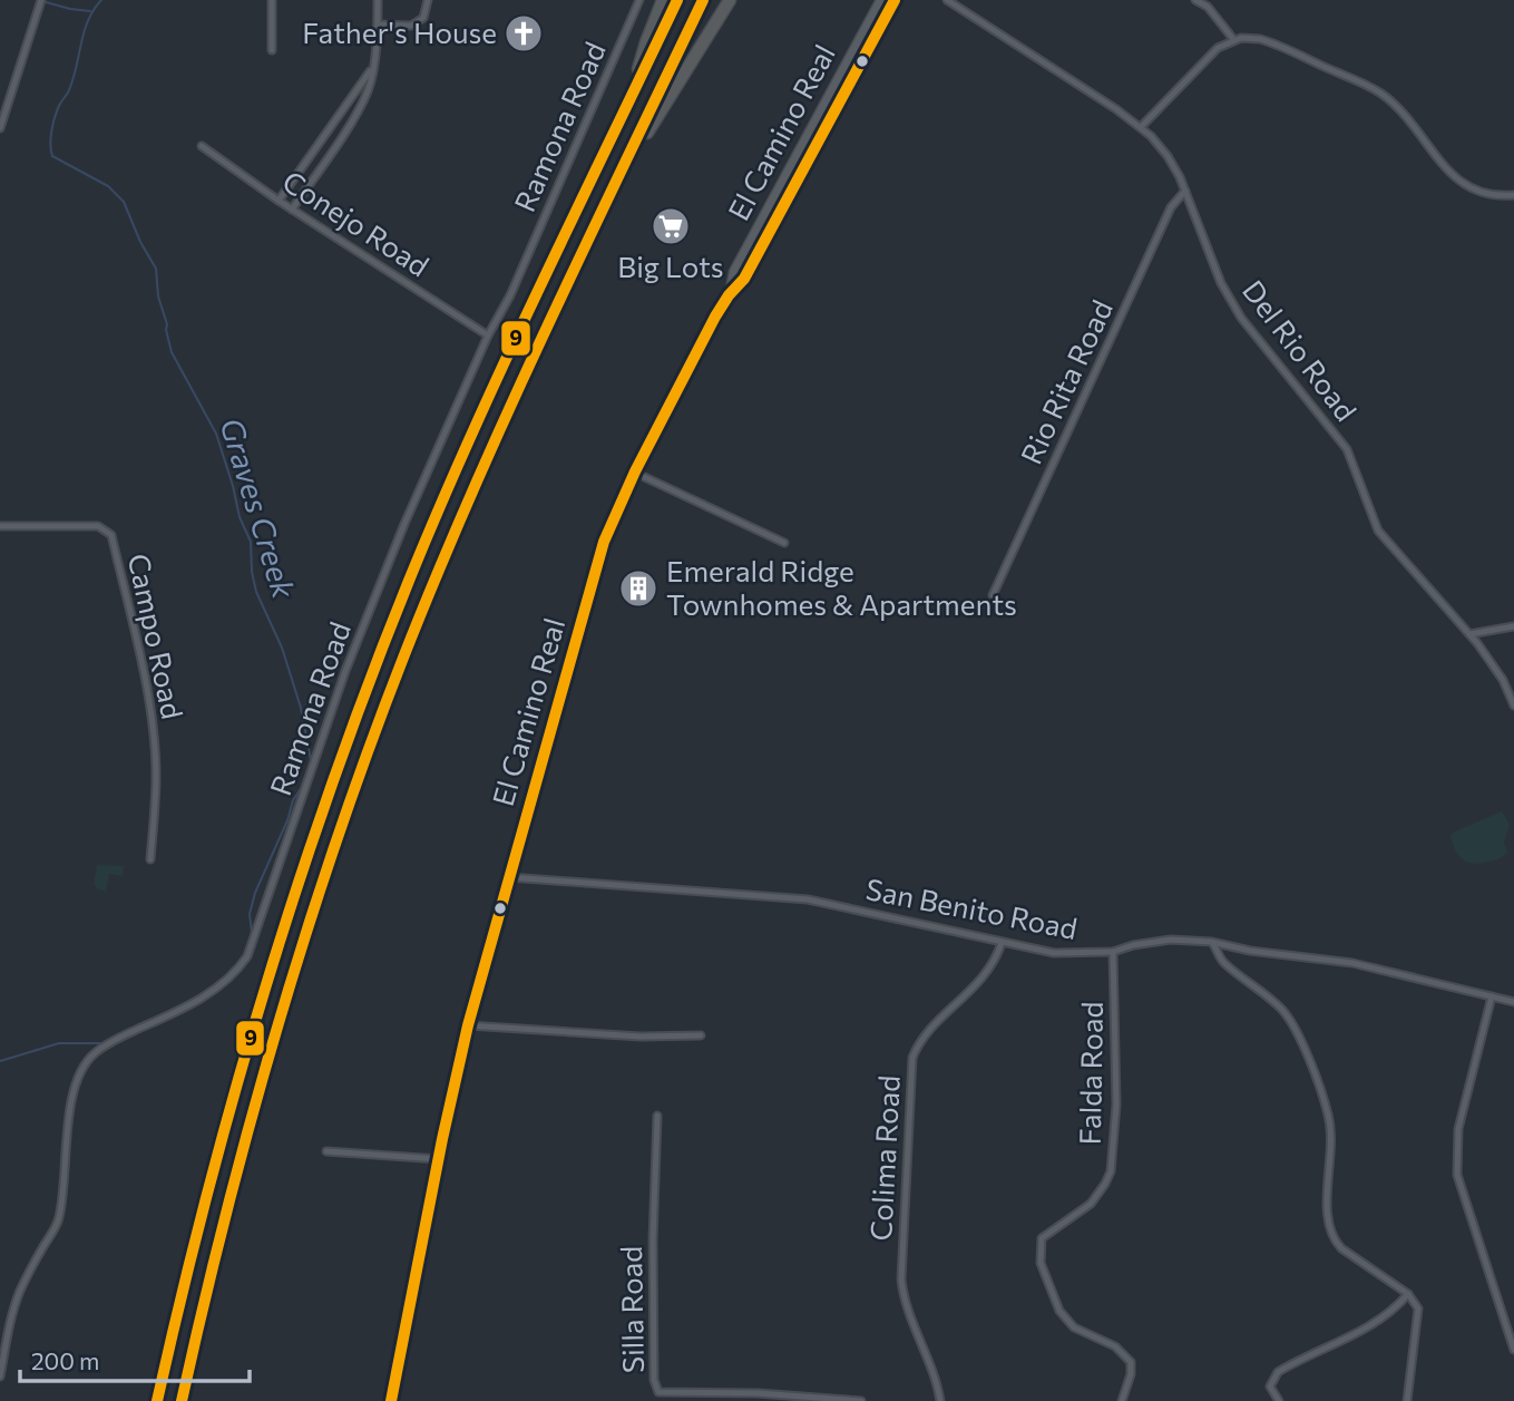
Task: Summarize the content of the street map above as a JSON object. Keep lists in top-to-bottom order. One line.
{"streets":{"main road":["El Camino Real"],"street":["Ramona Road","Conejo Road","Del Rio Road","Rio Rita Road","Campo Road","San Benito Road","Falda Road","Colima Road","Silla Road"]},"crossings":[["Ramona Road","Conejo Road"],["El Camino Real","San Benito Road"],["Del Rio Road","Rio Rita Road"],["San Benito Road","Falda Road"],["San Benito Road","Colima Road"]],"water":["Graves Creek"],"places":{"church":["Father's House"],"supermarket":["Big Lots"],"building":["Emerald Ridge Townhomes & Apartments"]},"lines":["transit line 9"],"scale_bar":"200 m"}
